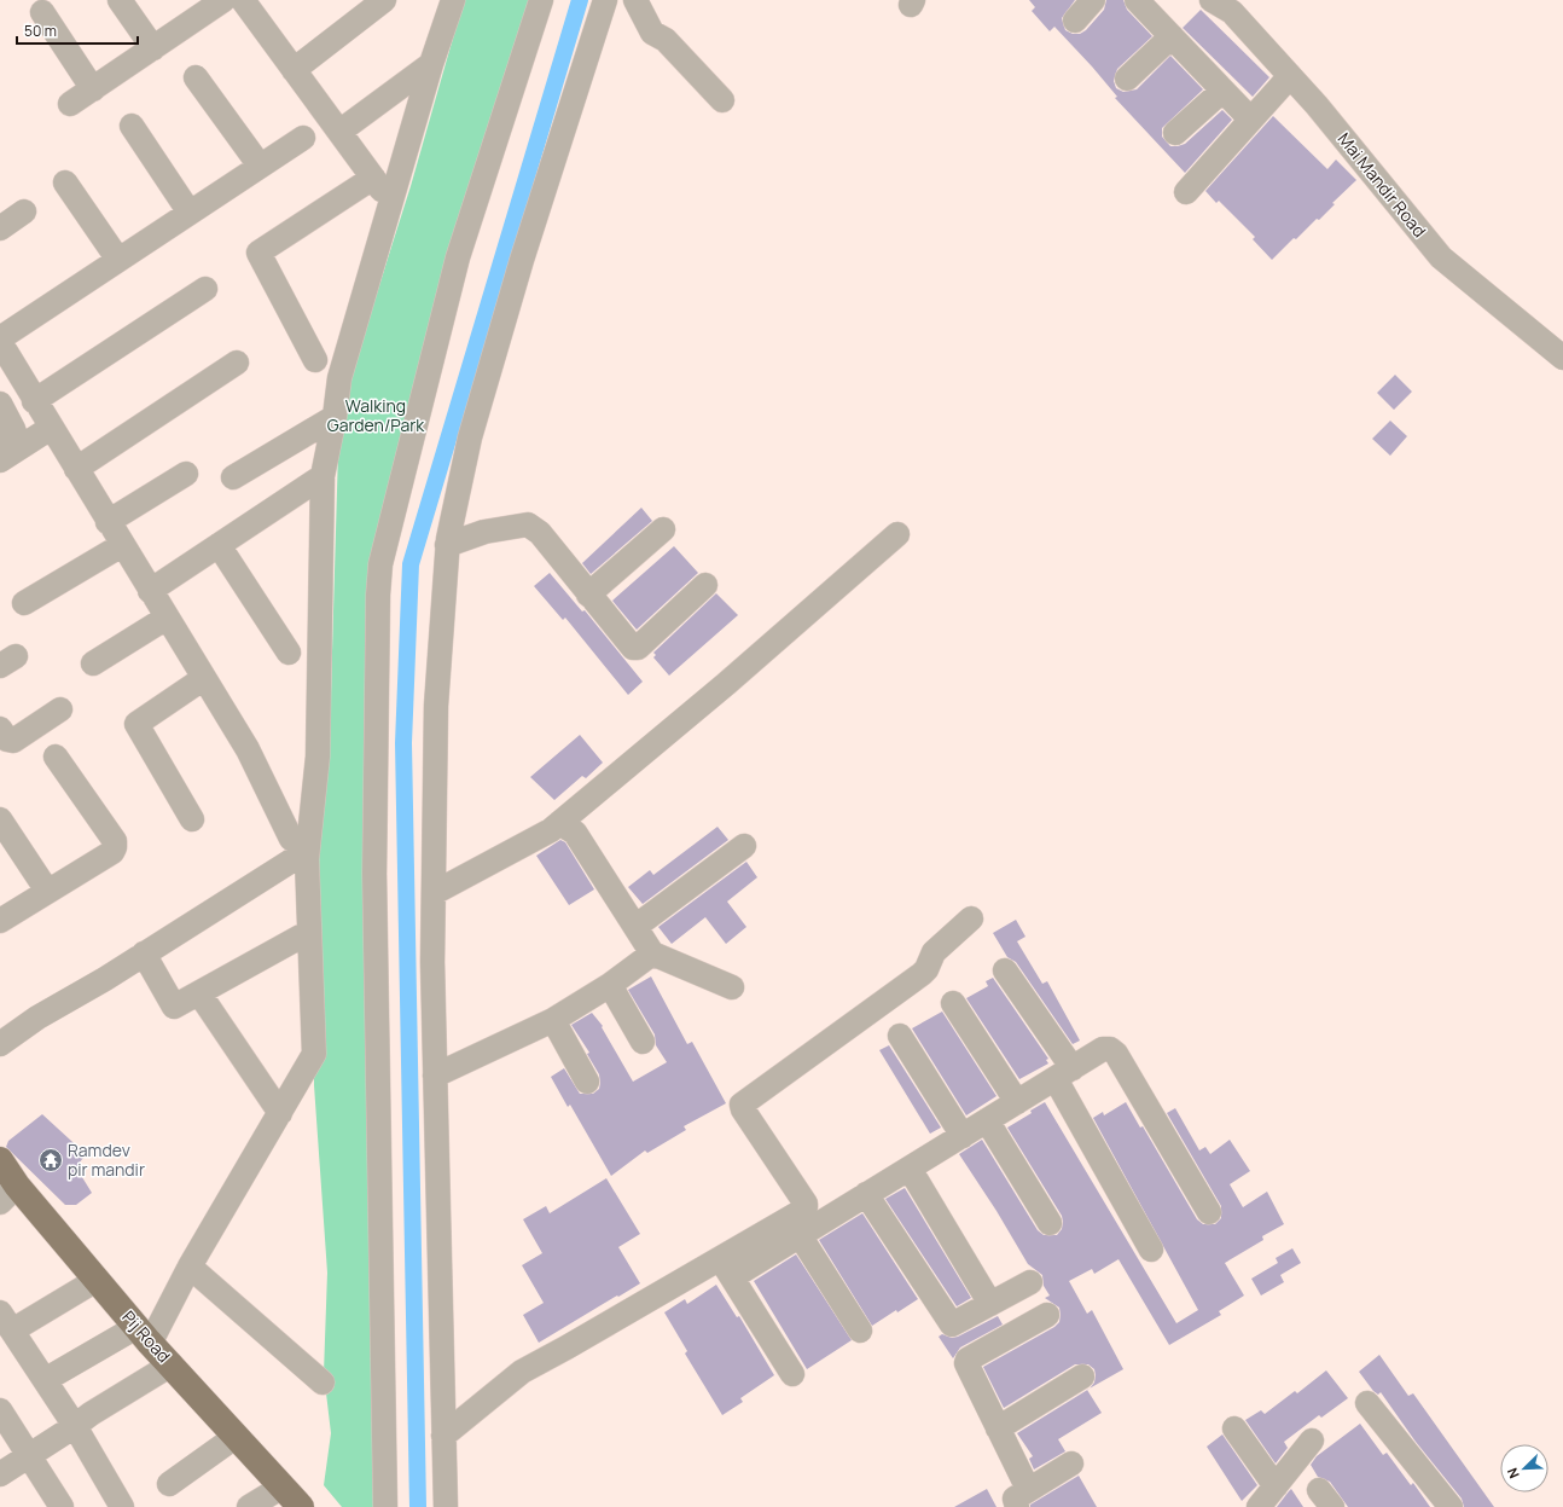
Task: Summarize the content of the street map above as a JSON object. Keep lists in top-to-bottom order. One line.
{"streets":{"main road":["Pij Road"],"street":["Mai Mandir Road"]},"parks":["Walking Garden/Park"],"places":{"temple":["Ramdev pir mandir"]},"scale_bar":"50 m","north":"bottom left"}
